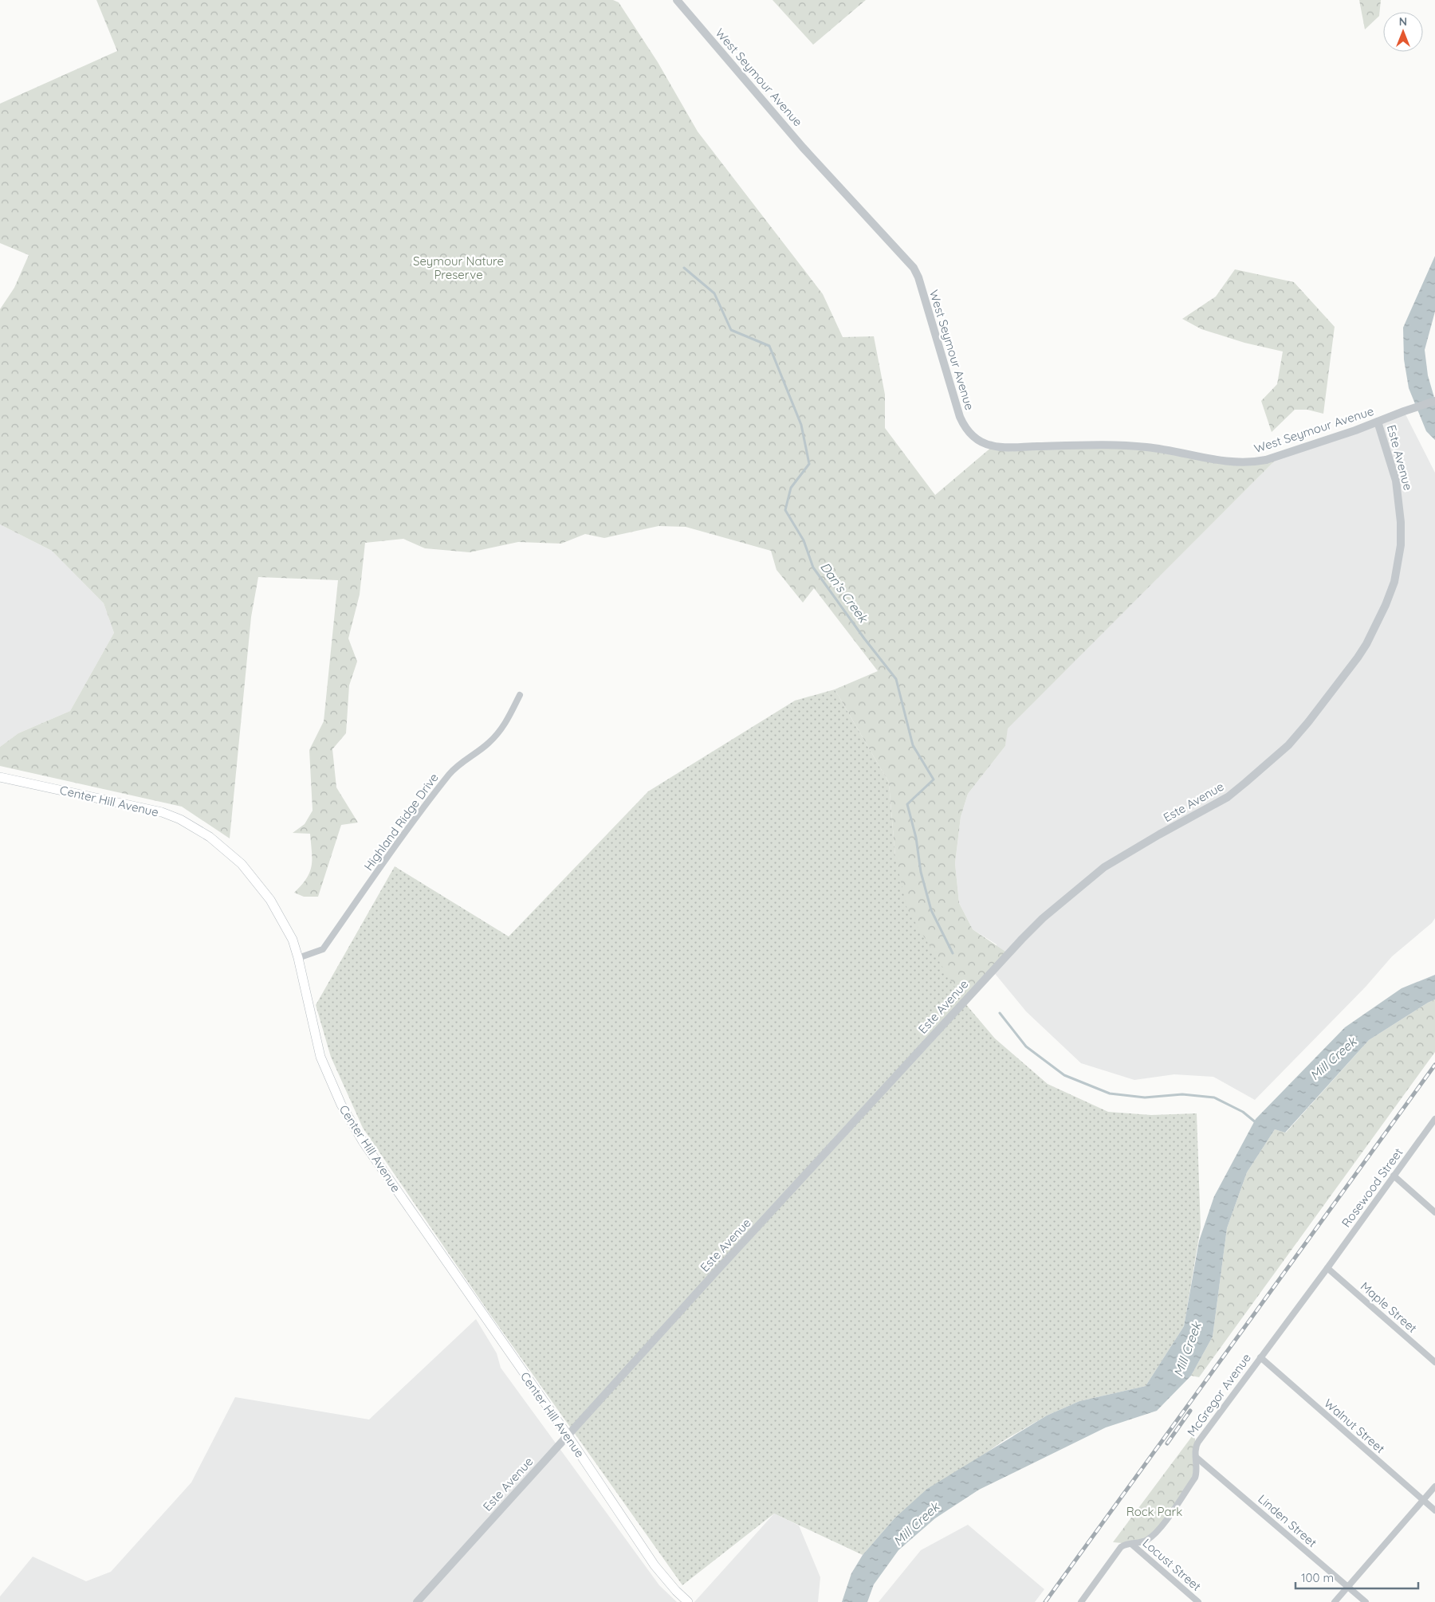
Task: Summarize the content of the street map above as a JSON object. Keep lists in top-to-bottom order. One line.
{"streets":{"main road":["Center Hill Avenue"],"street":["West Seymour Avenue","Este Avenue","Highland Ridge Drive","Rosewood Street","Maple Street","McGregor Avenue","Walnut Street","Linden Street","Locust Street"]},"crossings":[["West Seymour Avenue","Este Avenue"],["Este Avenue","Center Hill Avenue"],["Center Hill Avenue","Highland Ridge Drive"],["Rosewood Street","Maple Street"],["Rosewood Street","McGregor Avenue"],["Maple Street","McGregor Avenue"],["McGregor Avenue","Walnut Street"],["McGregor Avenue","Linden Street"],["McGregor Avenue","Locust Street"]],"water":["Dan’s Creek","Mill Creek"],"parks":["Seymour Nature Preserve","Rock Park"],"scale_bar":"100 m","north":"top"}
